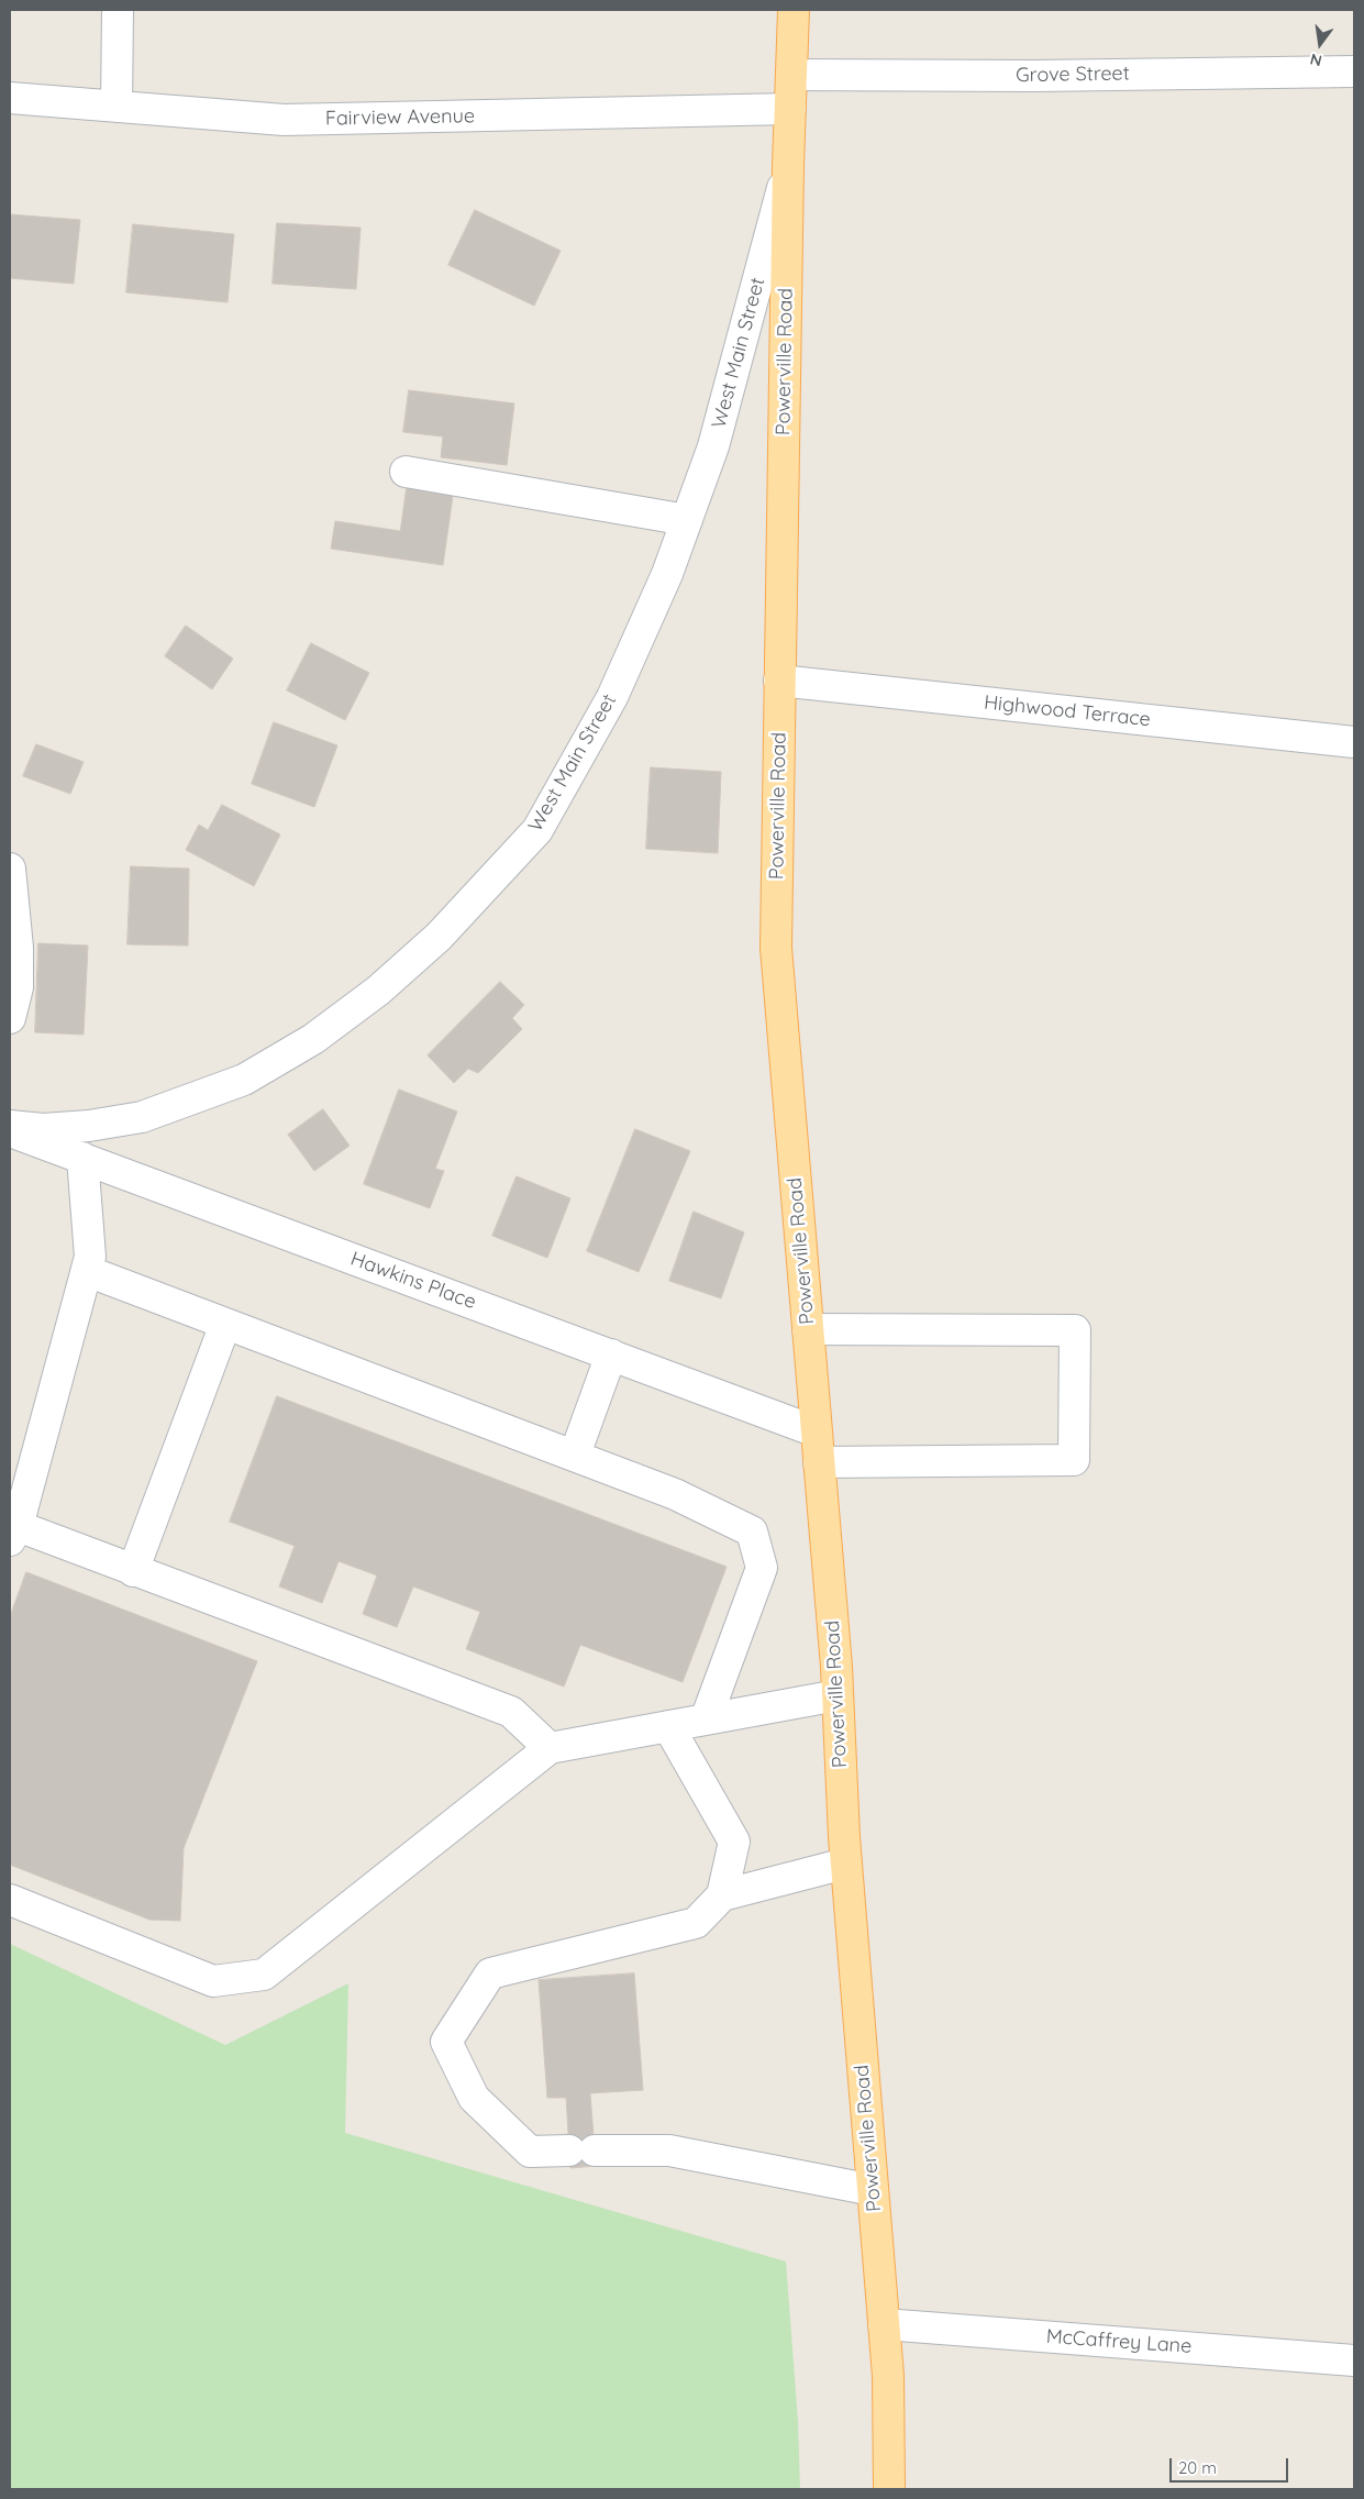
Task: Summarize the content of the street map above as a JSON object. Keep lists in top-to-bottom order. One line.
{"streets":{"main road":["Powerville Road"],"street":["Grove Street","Fairview Avenue","West Main Street","Highwood Terrace","Hawkins Place","McCaffrey Lane"]},"crossings":[["Grove Street","Powerville Road"],["Fairview Avenue","Powerville Road"],["West Main Street","Powerville Road"],["Powerville Road","Highwood Terrace"],["Powerville Road","Hawkins Place"],["Powerville Road","McCaffrey Lane"]],"scale_bar":"20 m","north":"bottom"}
